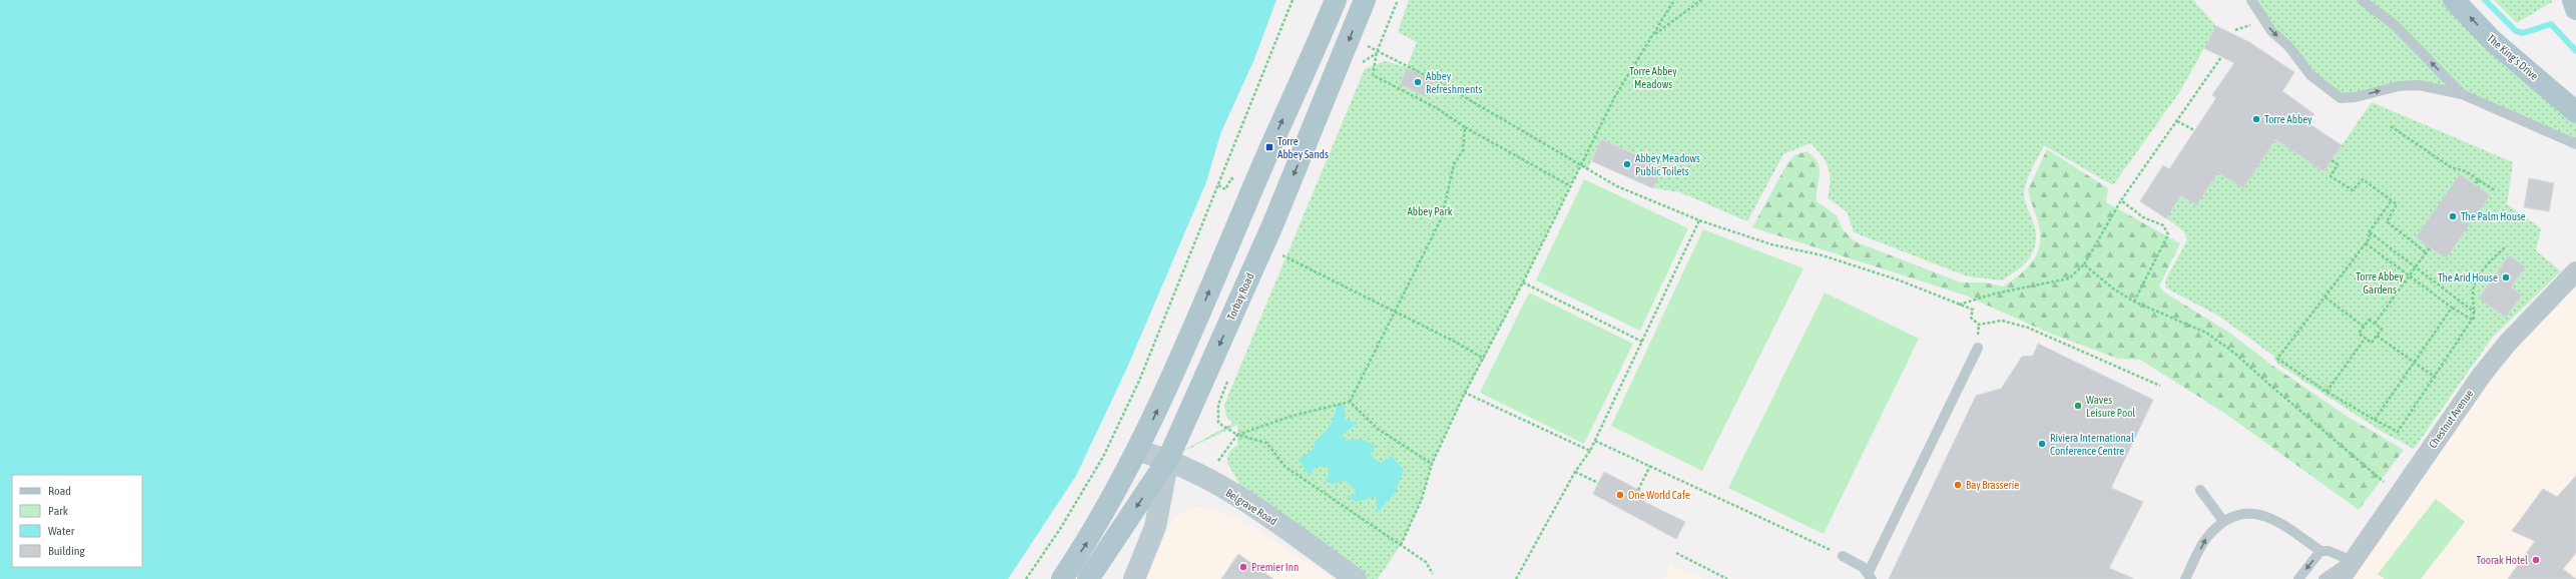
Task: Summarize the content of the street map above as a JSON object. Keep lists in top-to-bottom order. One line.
{"streets":{"main road":["The King's Drive","Torbay Road"],"street":["Chestnut Avenue","Belgrave Road"]},"crossings":[["Torbay Road","Belgrave Road"]],"one_way":["The King's Drive"],"parks":["Torre Abbey Meadows","Abbey Park","Torre Abbey Gardens"],"places":{"other":["Abbey Refreshments","Torre Abbey","Abbey Meadows Public Toilets","The Palm House","The Arid House","Waves Leisure Pool","Riviera International Conference Centre","Bay Brasserie","One World Cafe","Toorak Hotel","Premier Inn"],"transit":["Torre Abbey Sands"]},"legend":["Road","Park","Water","Building"]}
